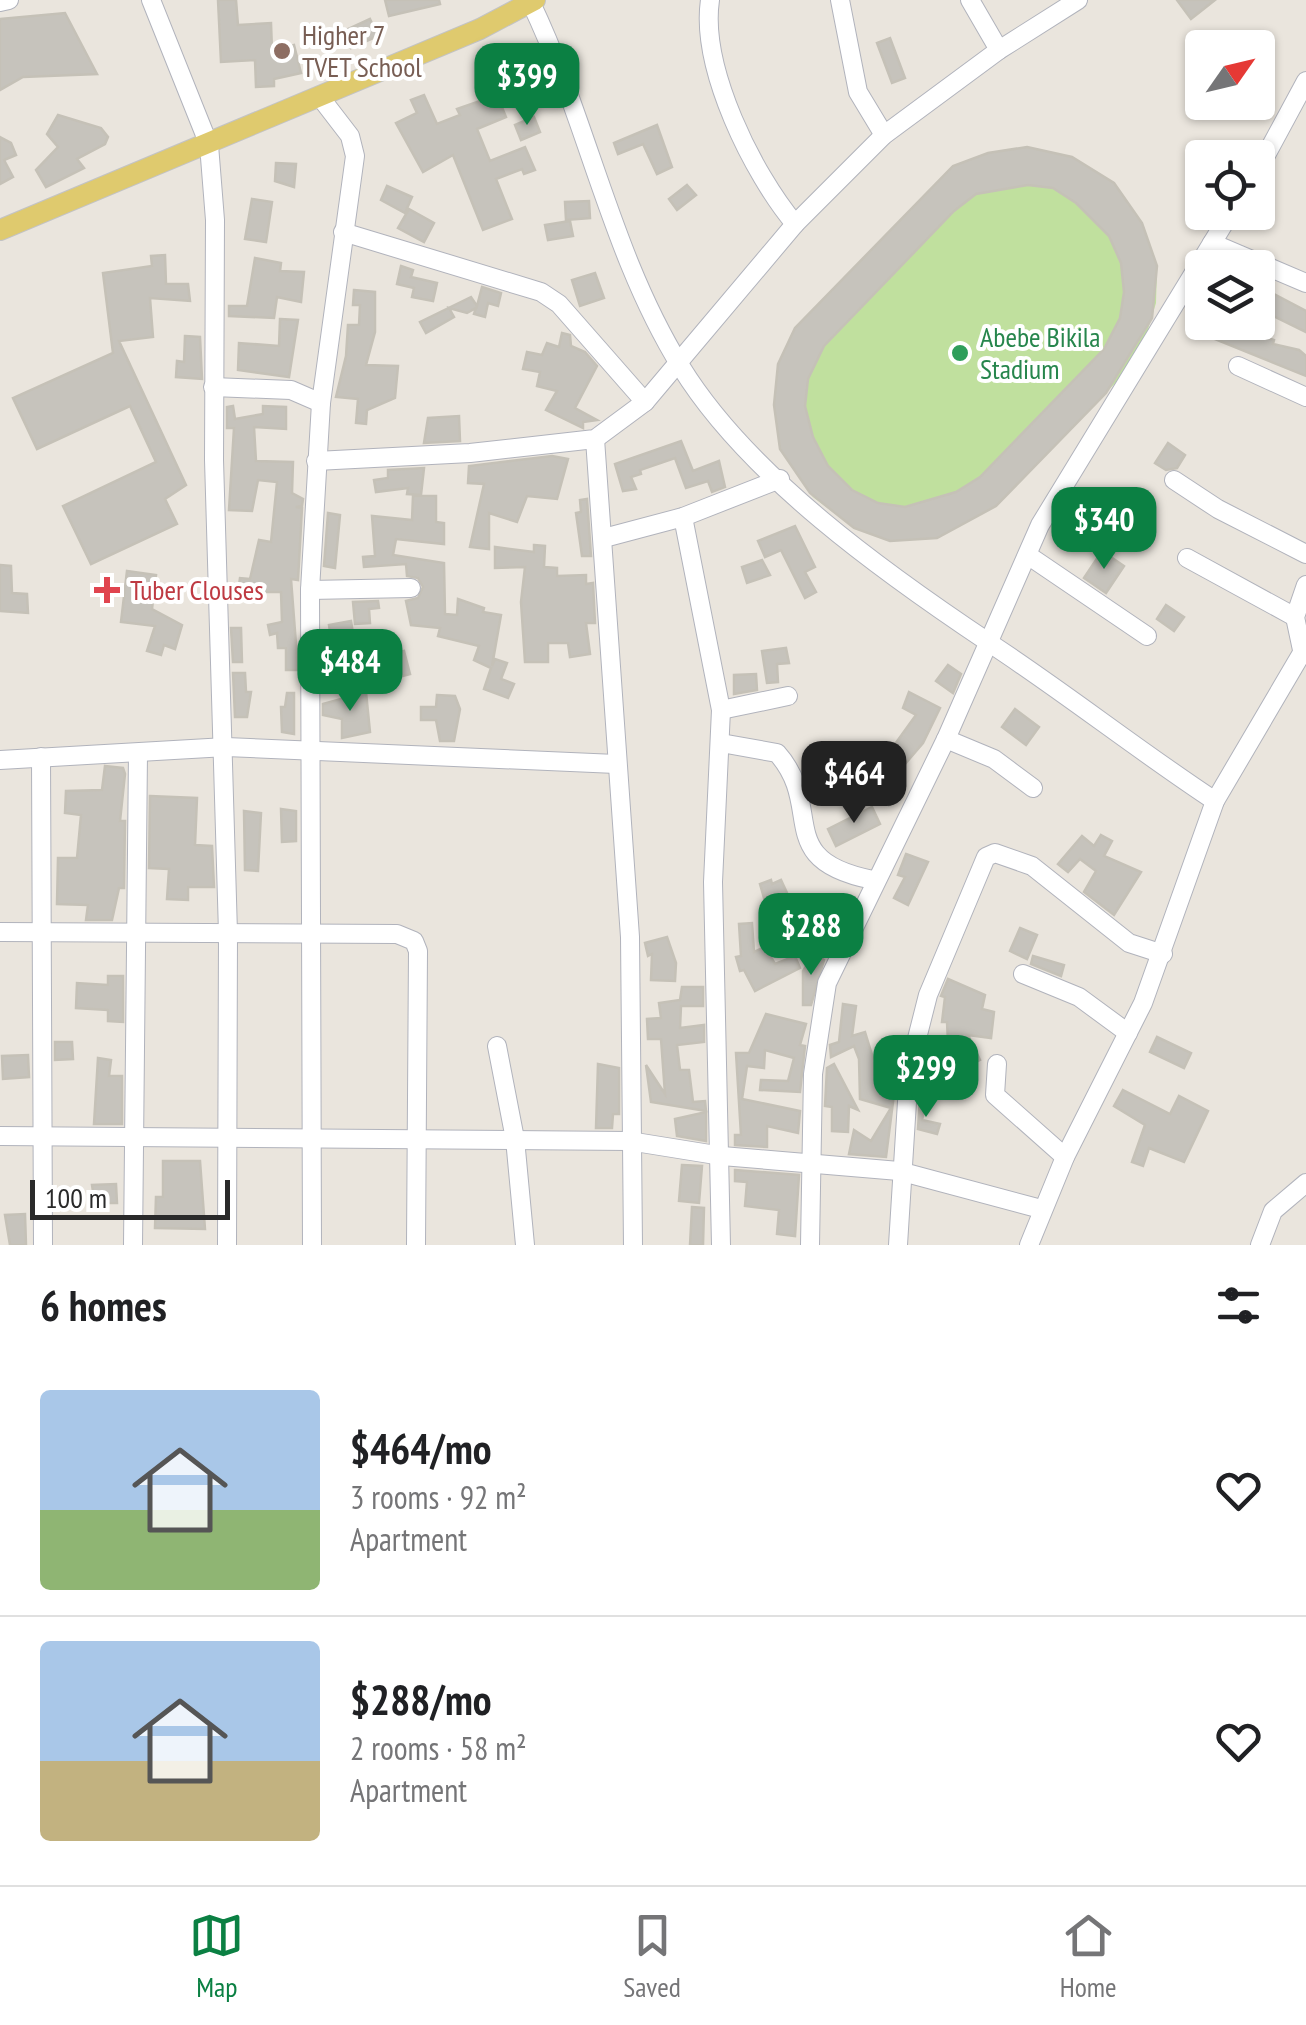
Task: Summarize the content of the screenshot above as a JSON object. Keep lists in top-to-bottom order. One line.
{"places":{"other":["Higher 7 TVET School","Abebe Bikila Stadium"],"health":["Tuber Clouses"]},"scale_bar":"100 m","north":"top right","page":{"price":["$399","$340","$484","$464","$288","$299"],"scale":"100 m","heading":"6 homes","list":[{"name":"$464/mo","note":"3 rooms · 92 m² · Apartment"},{"name":"$288/mo","note":"2 rooms · 58 m² · Apartment"}],"tabs":["Map","Saved","Home"]}}
